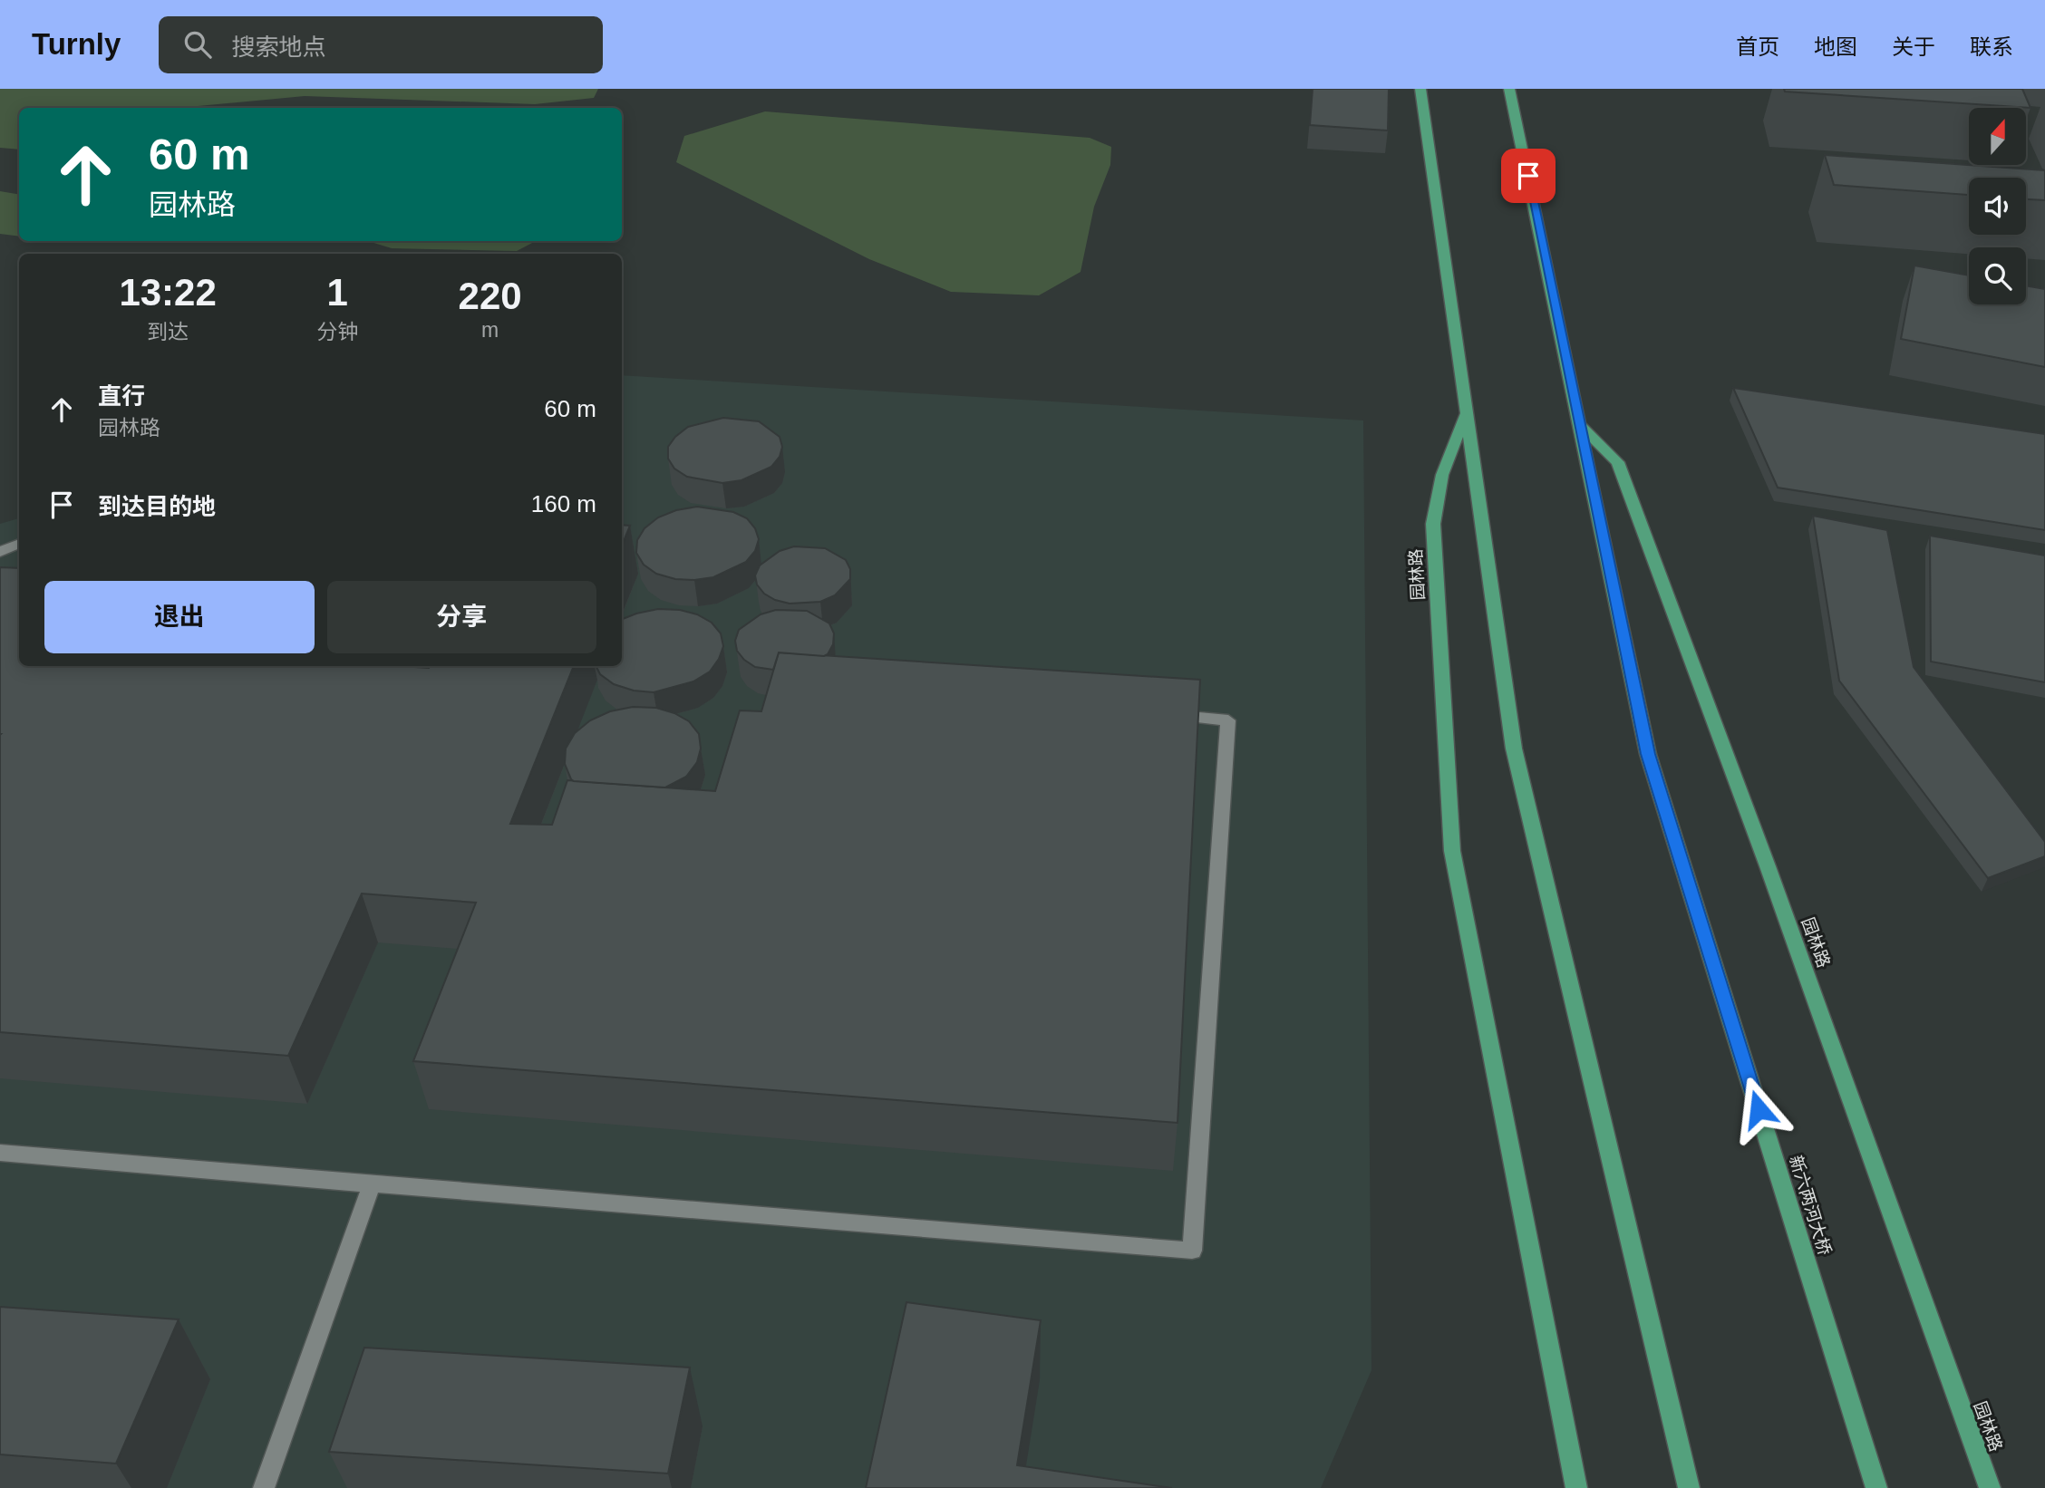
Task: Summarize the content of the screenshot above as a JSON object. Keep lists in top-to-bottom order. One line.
{"streets":{"main road":["园林路","新六两河大桥"]},"crossings":[["园林路","新六两河大桥"]],"north":"top","page":{"header":"Turnly","search":"搜索地点","nav":["首页","地图","关于","联系"],"turn":["60 m","园林路"],"eta":["13:22","到达","1","分钟","220","m"],"list":[{"name":"直行","note":"园林路","value":"60 m"},{"name":"到达目的地","value":"160 m"}],"buttons":["退出","分享"]}}
